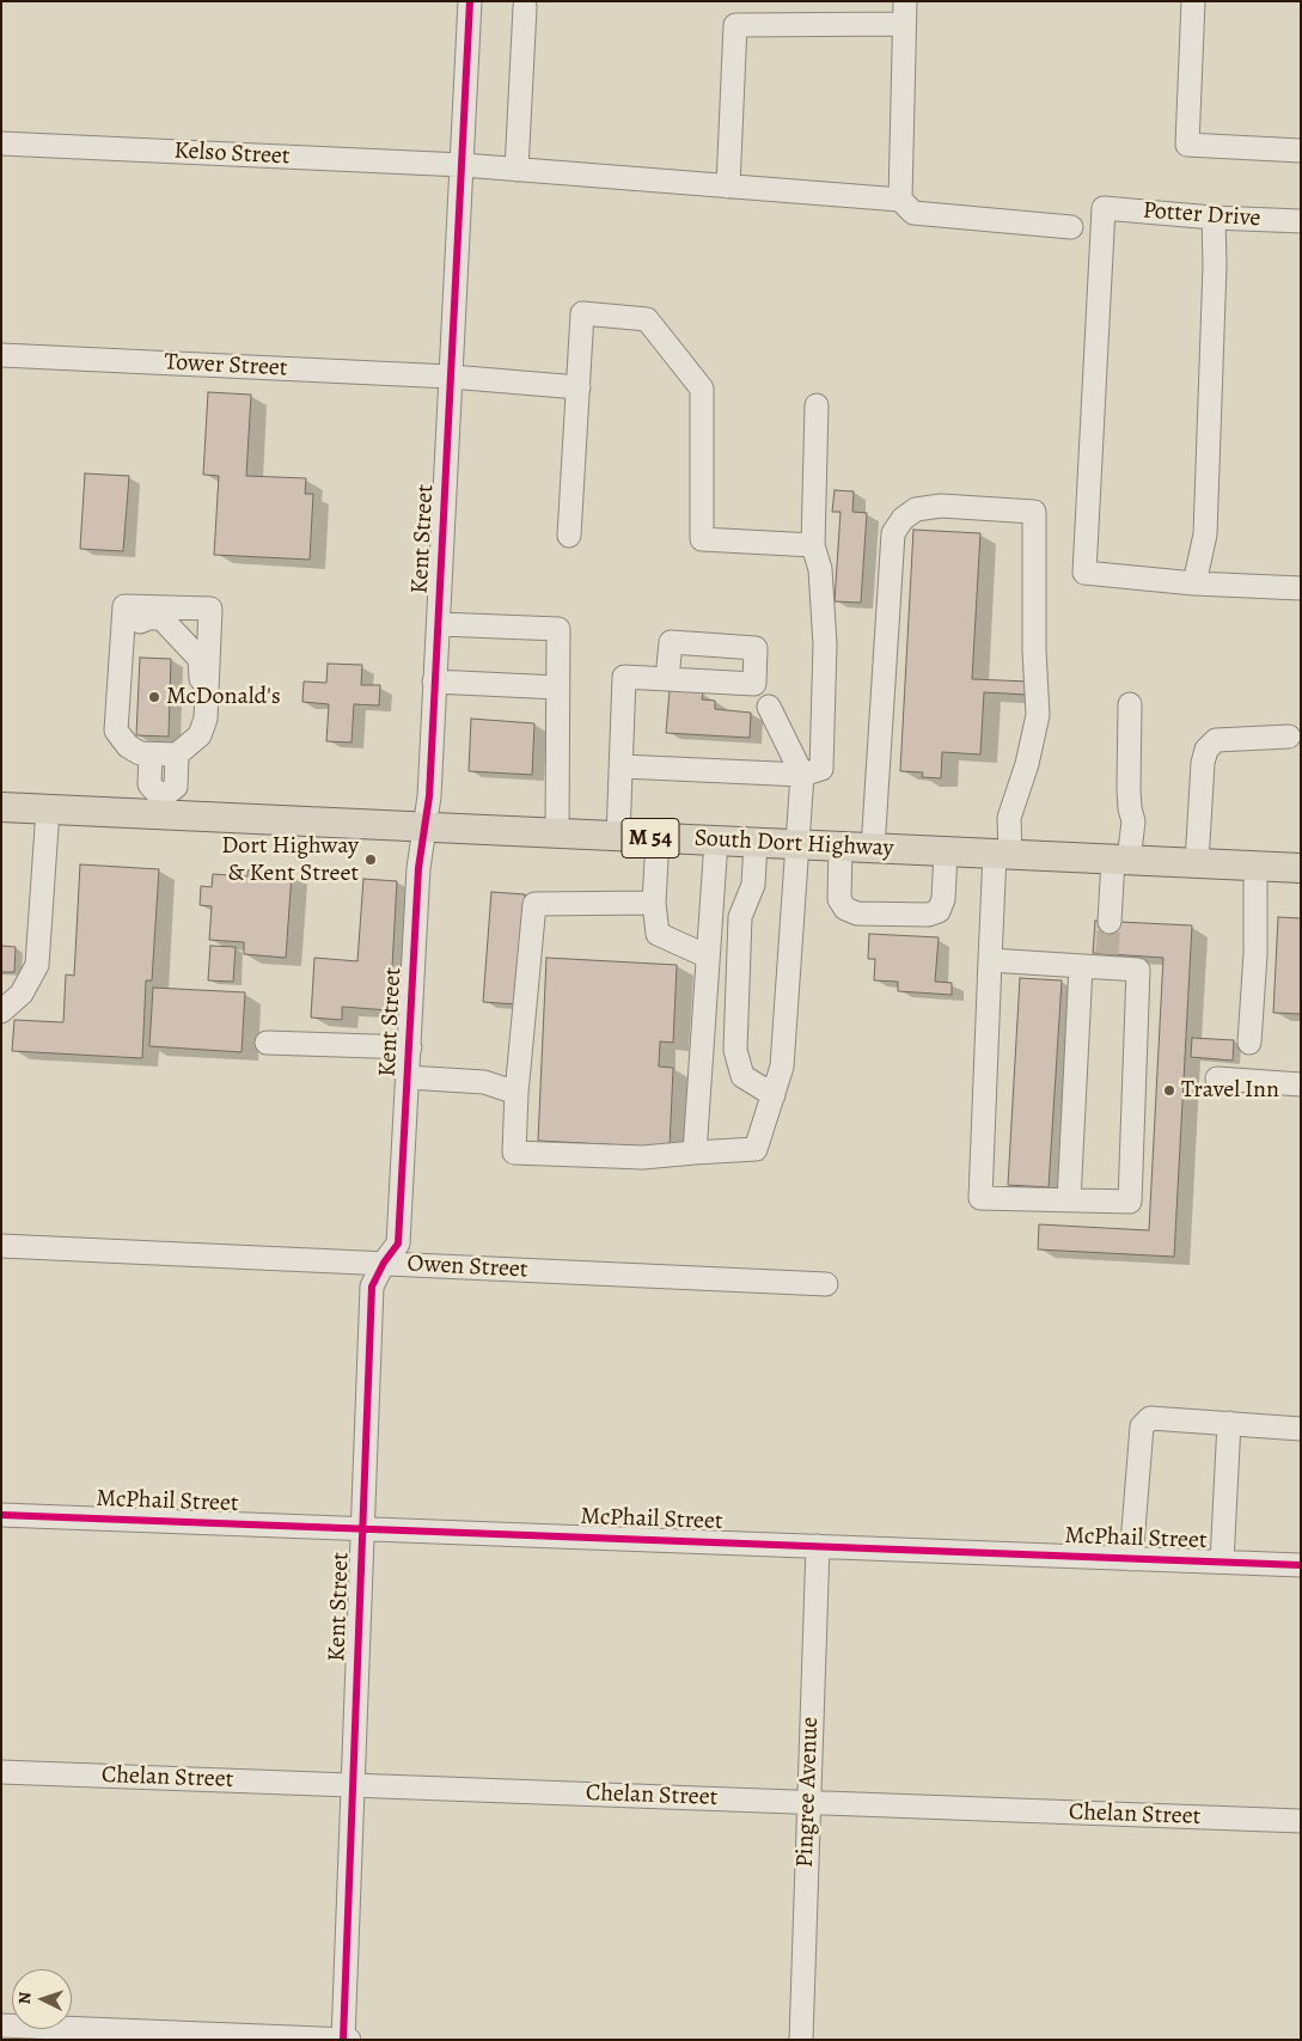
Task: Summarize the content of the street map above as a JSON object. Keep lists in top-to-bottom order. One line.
{"streets":{"main road":["M 54","South Dort Highway"],"street":["Kelso Street","Potter Drive","Tower Street","Kent Street","Owen Street","McPhail Street","Chelan Street","Pingree Avenue"]},"crossings":[["Kelso Street","Kent Street"],["Tower Street","Kent Street"],["Kent Street","South Dort Highway"],["Kent Street","Owen Street"],["Kent Street","McPhail Street"],["Kent Street","Chelan Street"],["McPhail Street","Pingree Avenue"],["Chelan Street","Pingree Avenue"]],"places":["McDonald's","Dort Highway & Kent Street","Travel Inn"],"north":"left"}
